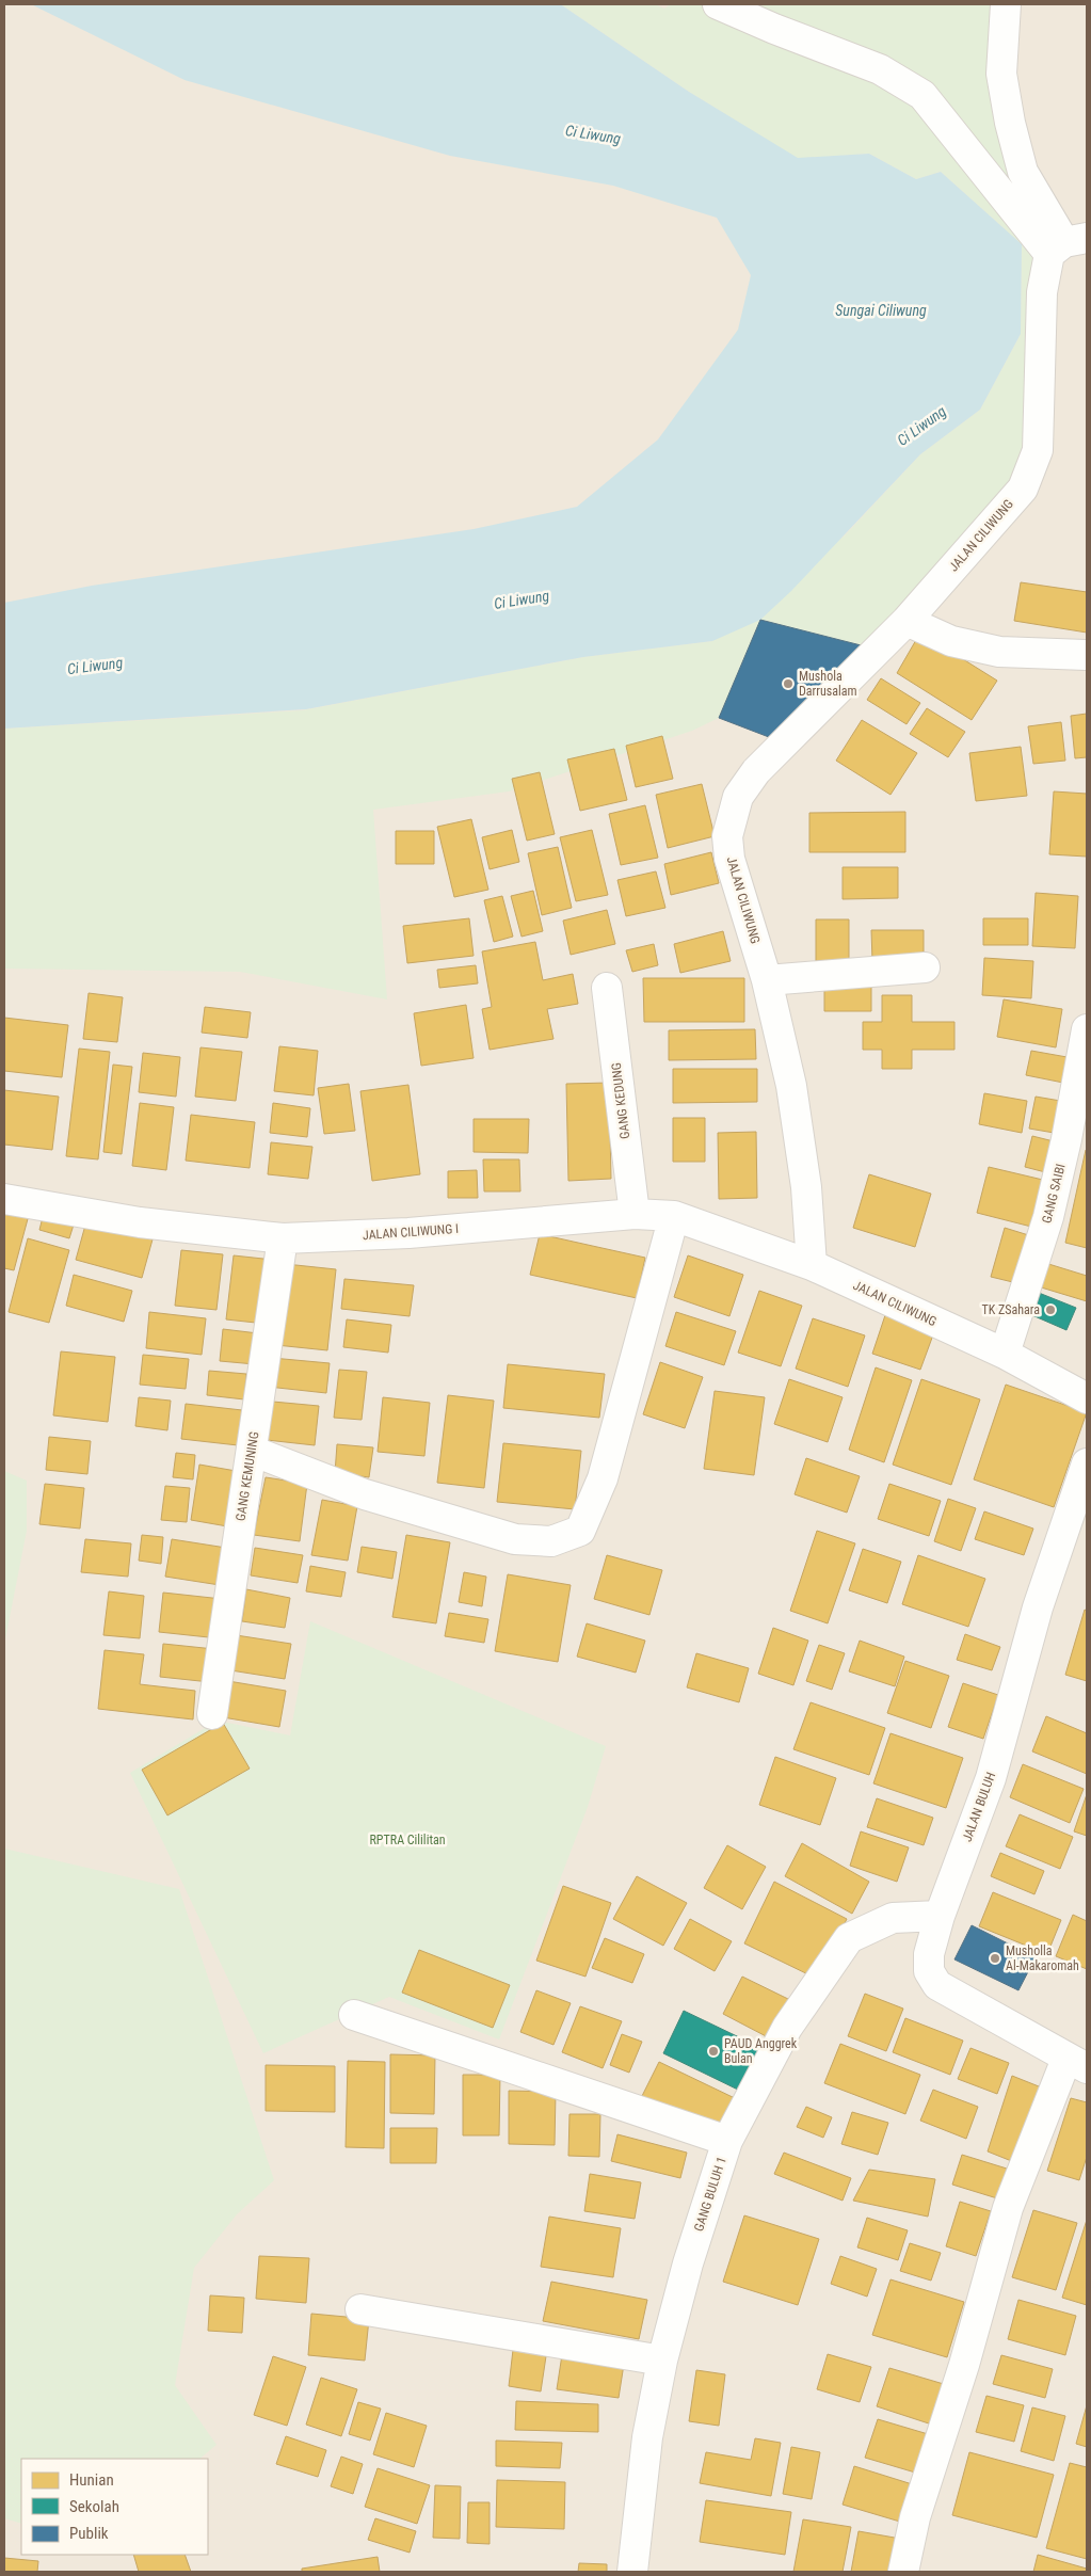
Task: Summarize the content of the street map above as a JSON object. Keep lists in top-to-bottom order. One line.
{"streets":{"street":["JALAN CILIWUNG","GANG KEDUNG","GANG SAIBI","JALAN CILIWUNG I","GANG KEMUNING","JALAN BULUH","GANG BULUH 1"]},"crossings":[["JALAN CILIWUNG","GANG SAIBI"],["JALAN CILIWUNG","JALAN CILIWUNG I"],["GANG KEDUNG","JALAN CILIWUNG I"],["JALAN CILIWUNG I","GANG KEMUNING"],["JALAN BULUH","GANG BULUH 1"]],"water":["Ci Liwung","Sungai Ciliwung"],"parks":["RPTRA Cililitan"],"places":["Mushola Darrusalam","TK ZSahara","Musholla Al-Makaromah","PAUD Anggrek Bulan"],"legend":["Hunian","Sekolah","Publik"]}
